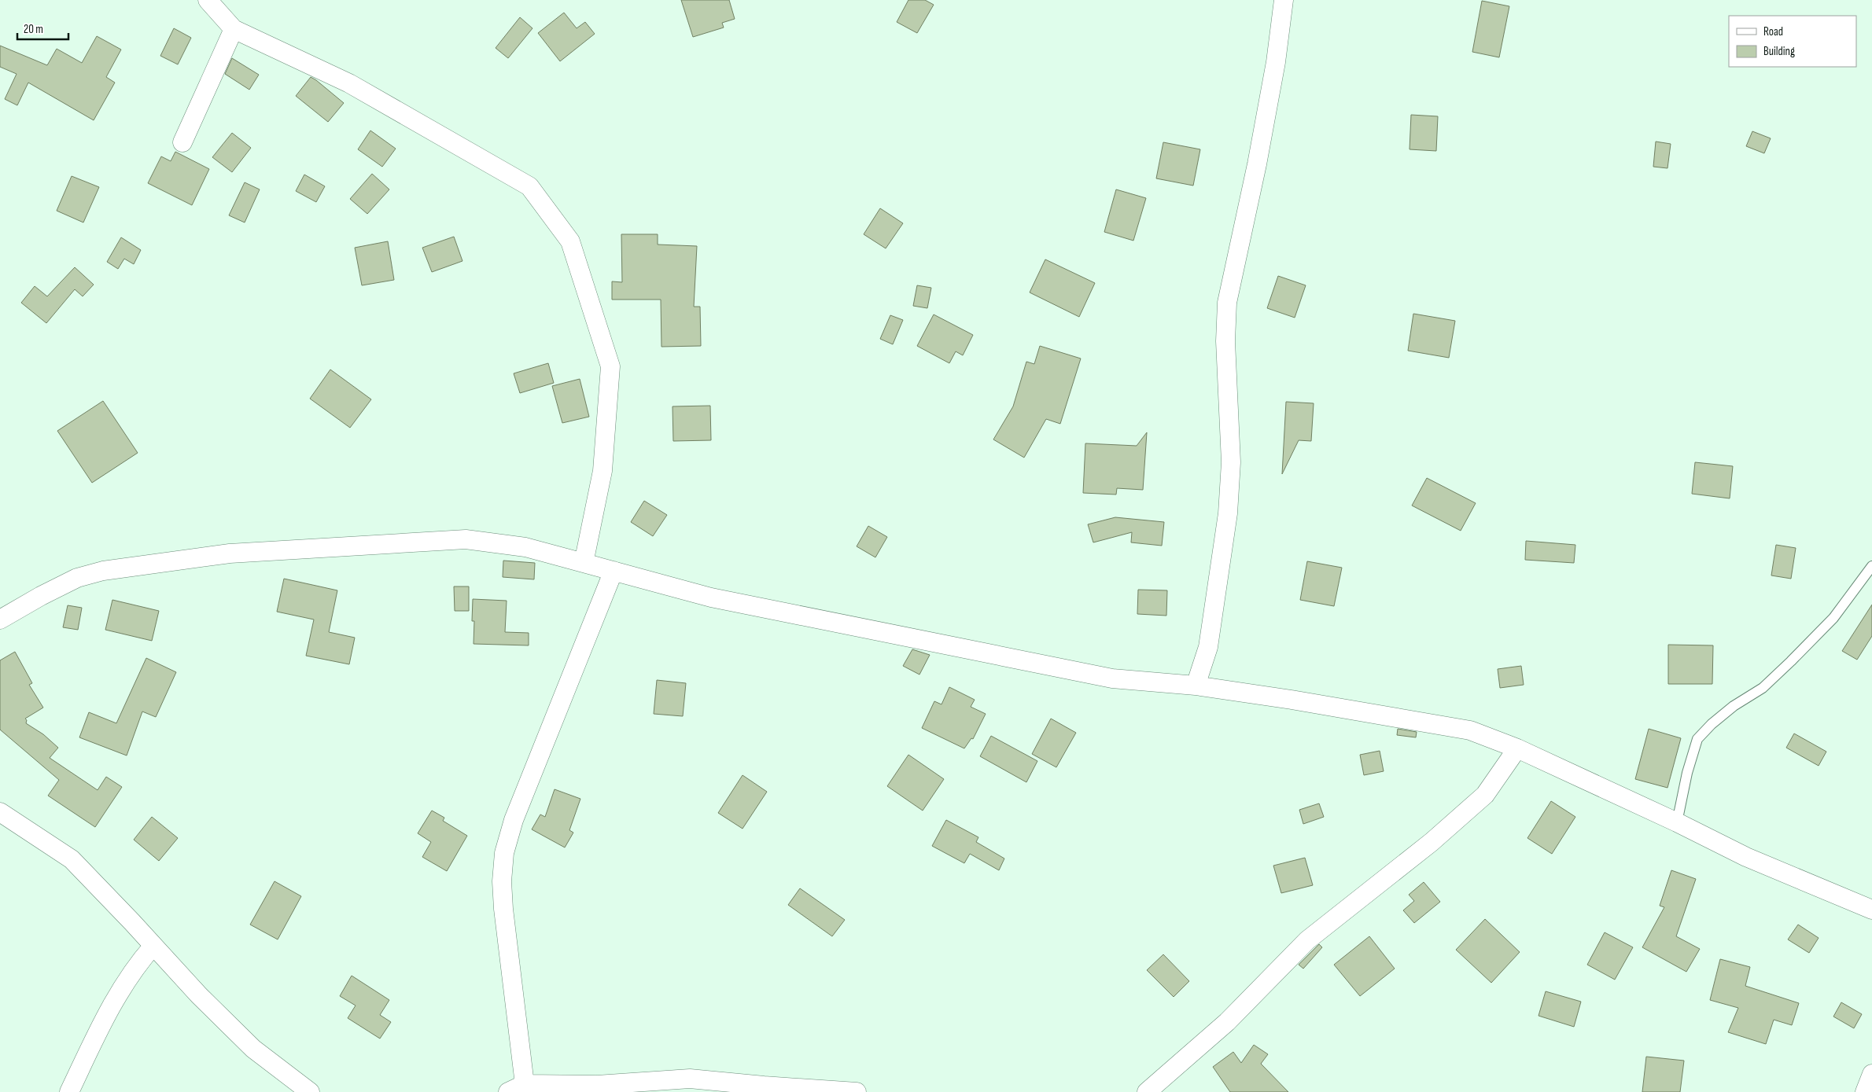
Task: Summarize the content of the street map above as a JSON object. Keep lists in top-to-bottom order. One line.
{"legend":["Road","Building"],"scale_bar":"20 m"}
